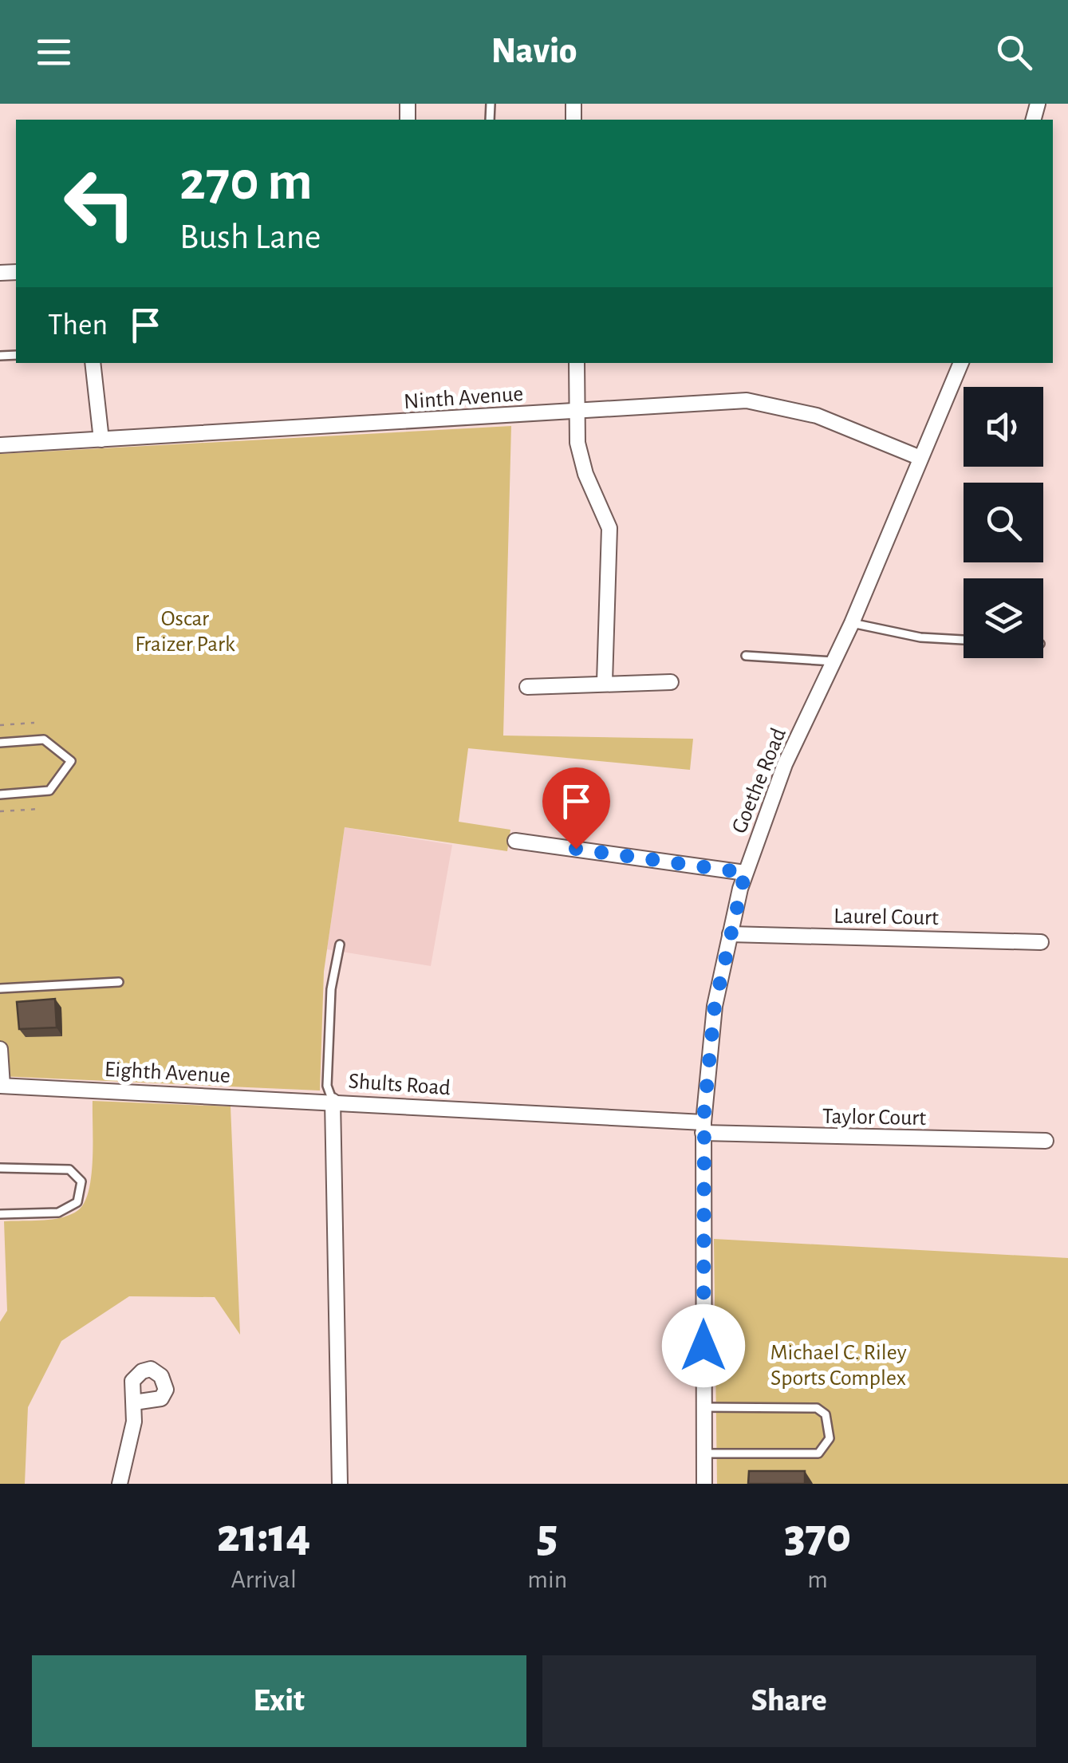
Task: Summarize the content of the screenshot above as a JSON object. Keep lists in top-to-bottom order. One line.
{"streets":{"street":["Ninth Avenue","Goethe Road","Laurel Court","Eighth Avenue","Shults Road","Taylor Court"]},"crossings":[["Ninth Avenue","Goethe Road"],["Goethe Road","Laurel Court"],["Goethe Road","Shults Road"],["Goethe Road","Taylor Court"],["Eighth Avenue","Shults Road"],["Shults Road","Taylor Court"]],"parks":["Oscar Fraizer Park","Michael C. Riley Sports Complex"],"page":{"header":"Navio","turn":["270 m","Bush Lane"],"then":"Then","eta":["21:14","Arrival","5","min","370","m"],"buttons":["Exit","Share"]}}
